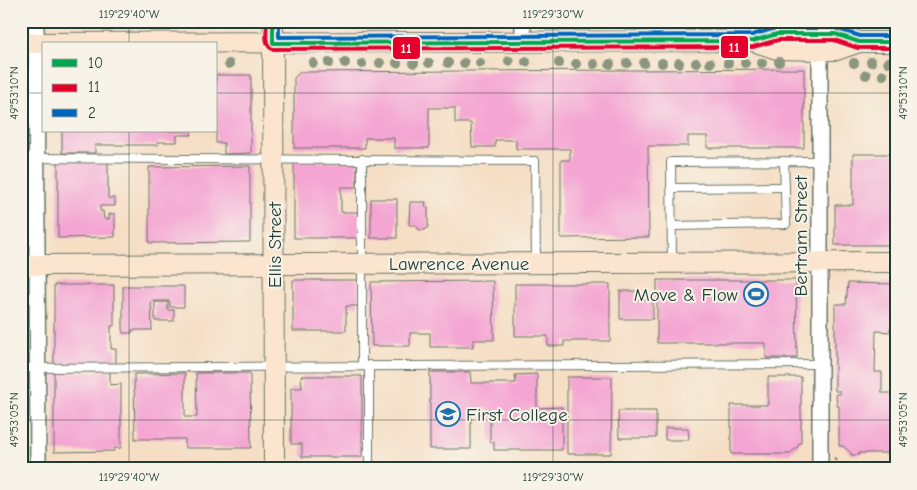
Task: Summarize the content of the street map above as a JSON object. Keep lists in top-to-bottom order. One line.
{"streets":{"street":["Bertram Street","Ellis Street","Lawrence Avenue"]},"crossings":[["Bertram Street","Lawrence Avenue"],["Ellis Street","Lawrence Avenue"]],"places":{"sports":["Move & Flow"],"school or university":["First College"]},"lines":["transit line 10","transit line 11","transit line 2"],"legend":["10","11","2"],"coordinates":["119°29'40\"W","119°29'30\"W","49°53'10\"N","49°53'05\"N"]}
